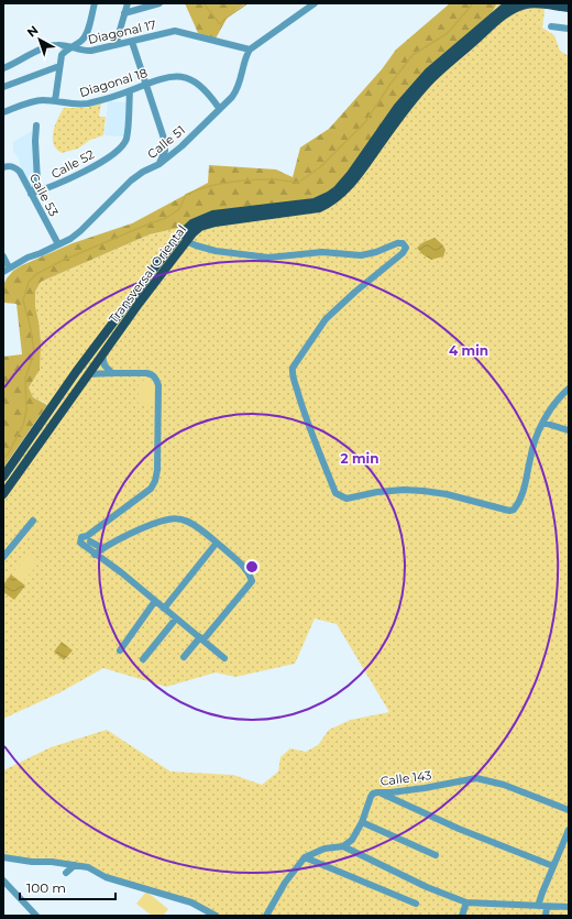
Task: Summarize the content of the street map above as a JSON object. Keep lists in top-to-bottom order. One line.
{"streets":{"main road":["Transversal Oriental"],"street":["Diagonal 17","Diagonal 18","Calle 51","Calle 52","Calle 53","Calle 143"]},"crossings":[["Diagonal 17","Calle 51"],["Diagonal 18","Calle 51"],["Diagonal 18","Calle 52"],["Calle 51","Calle 53"],["Calle 52","Calle 53"]],"scale_bar":"100 m","north":"top left","rings":["4 min","2 min"]}
